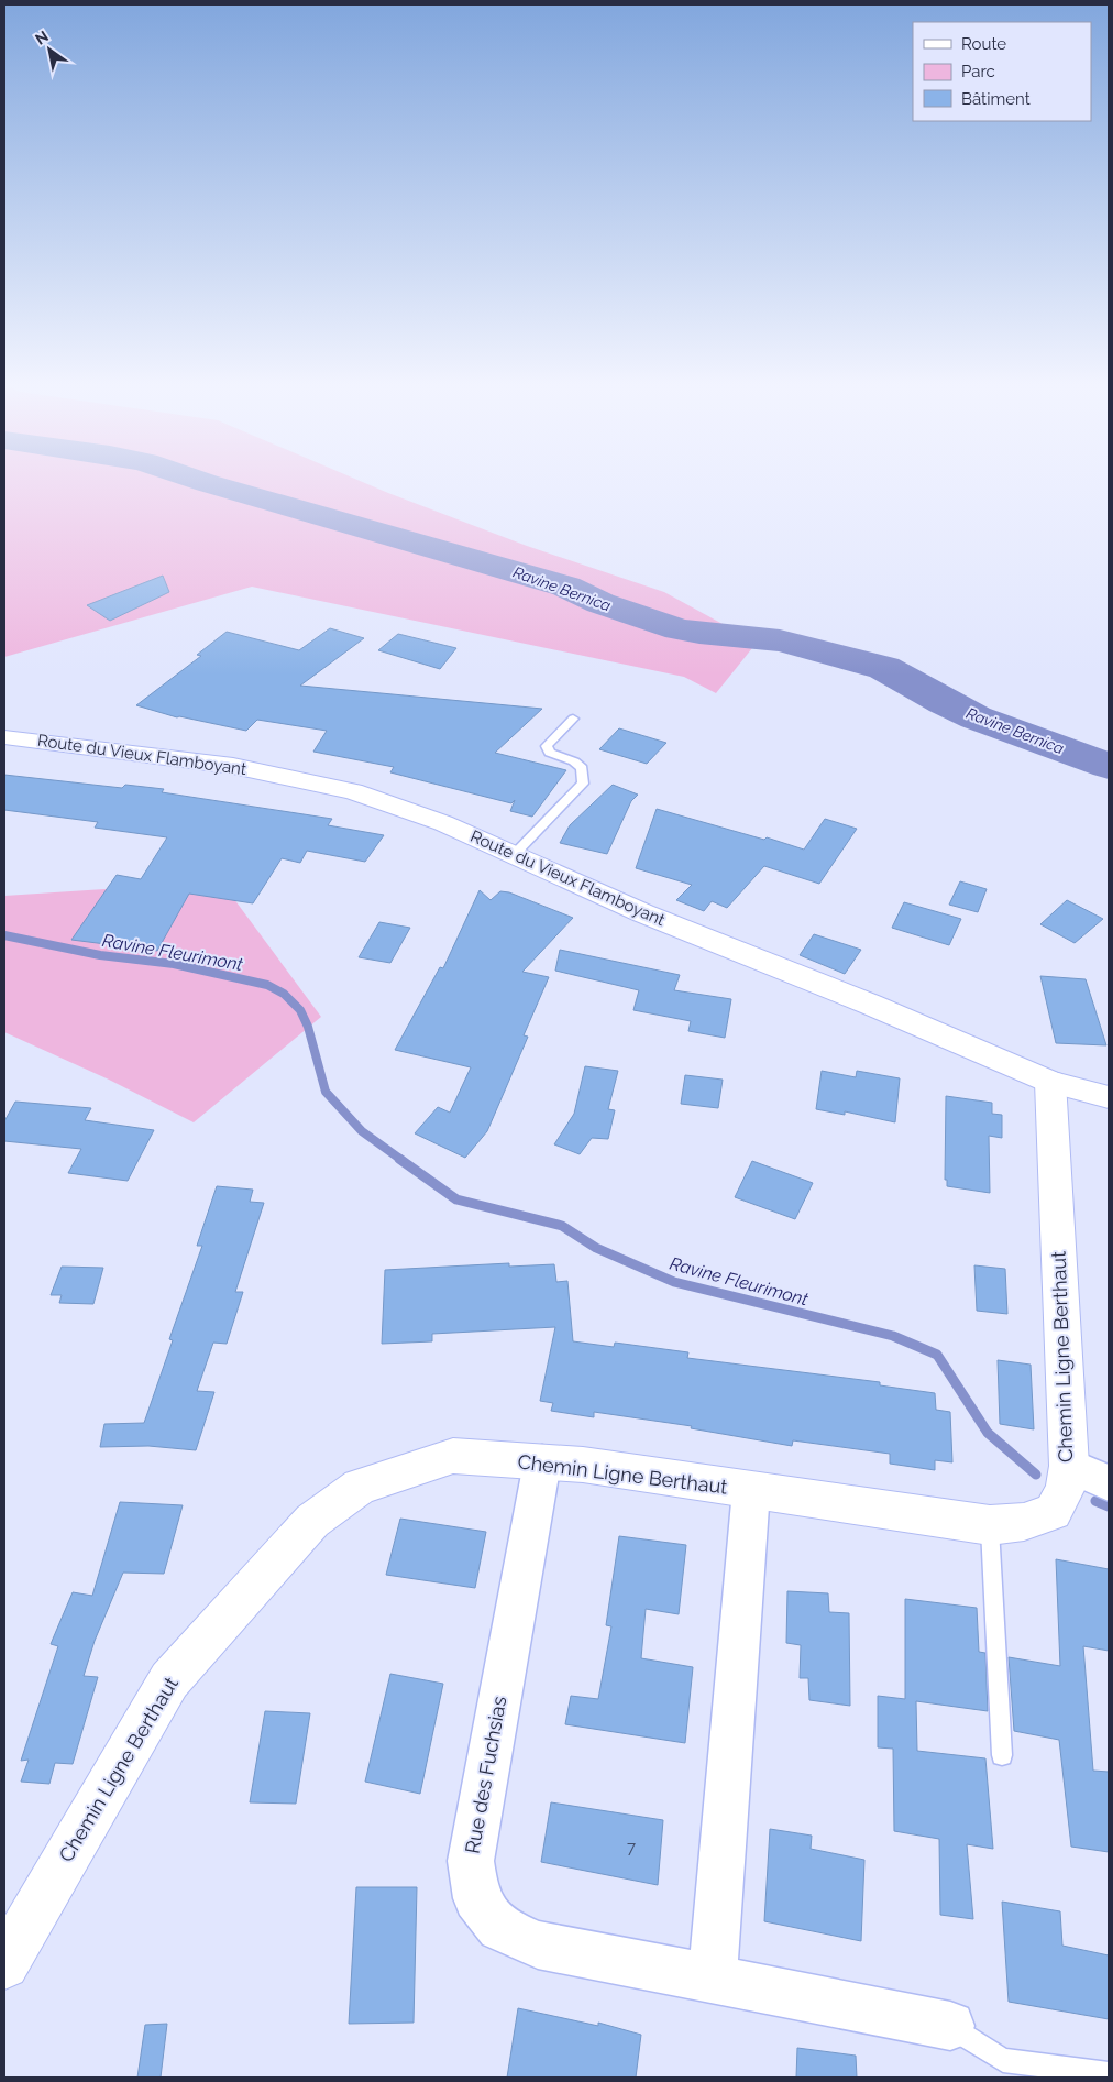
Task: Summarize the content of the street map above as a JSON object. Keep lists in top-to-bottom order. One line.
{"streets":{"main road":["Route du Vieux Flamboyant","Chemin Ligne Berthaut"],"street":["Rue des Fuchsias"]},"crossings":[["Route du Vieux Flamboyant","Chemin Ligne Berthaut"],["Chemin Ligne Berthaut","Rue des Fuchsias"]],"water":["Ravine Bernica","Ravine Fleurimont"],"house_numbers":["7"],"legend":["Route","Parc","Bâtiment"],"north":"top left"}
